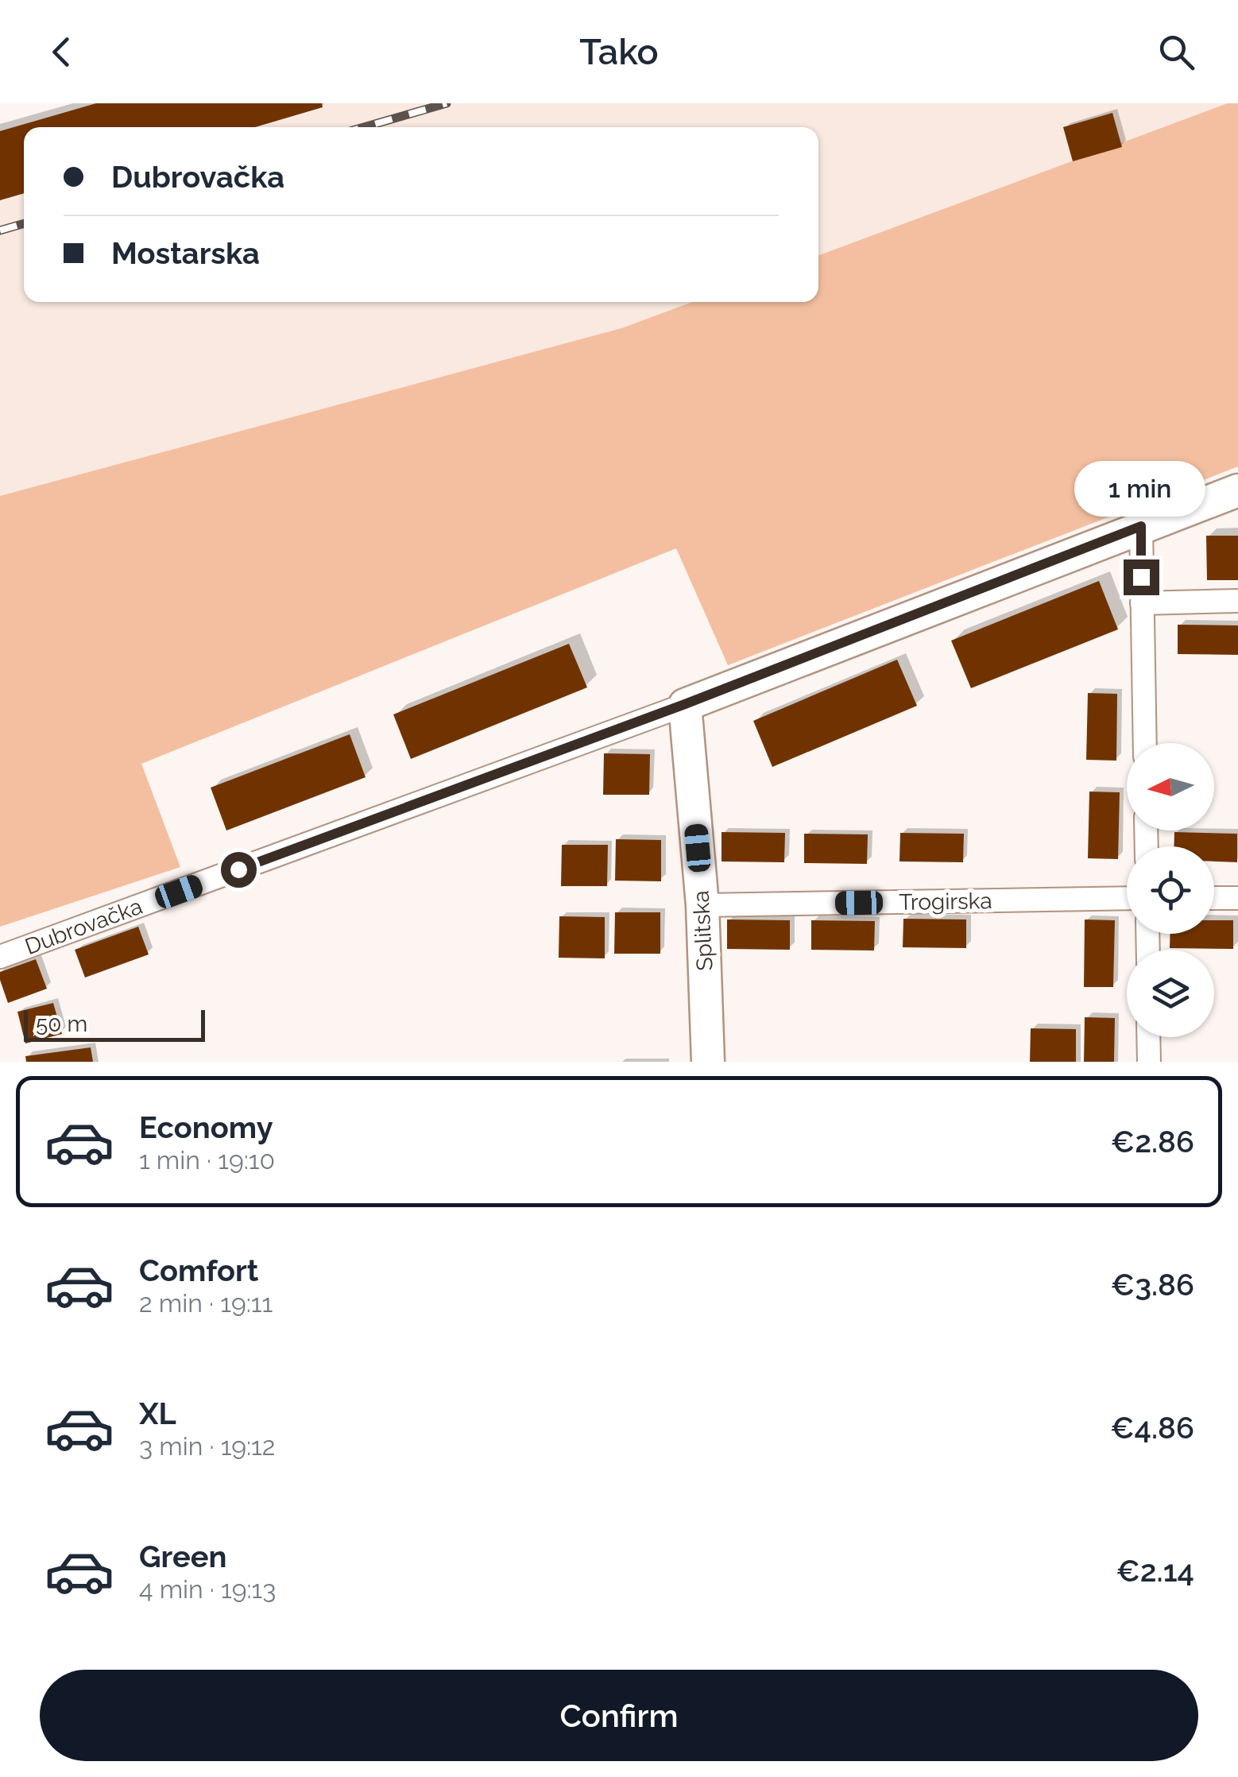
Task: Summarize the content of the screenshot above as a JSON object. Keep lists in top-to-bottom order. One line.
{"streets":{"street":["Trogirska","Dubrovačka","Splitska"]},"crossings":[["Trogirska","Splitska"],["Dubrovačka","Splitska"]],"scale_bar":"50 m","north":"left","page":{"header":"Tako","banner":["Dubrovačka","Mostarska"],"bubble":"1 min","scale":"50 m","list":[{"name":"Economy","note":"1 min · 19:10","value":"€2.86"},{"name":"Comfort","note":"2 min · 19:11","value":"€3.86"},{"name":"XL","note":"3 min · 19:12","value":"€4.86"},{"name":"Green","note":"4 min · 19:13","value":"€2.14"}],"buttons":"Confirm"}}
